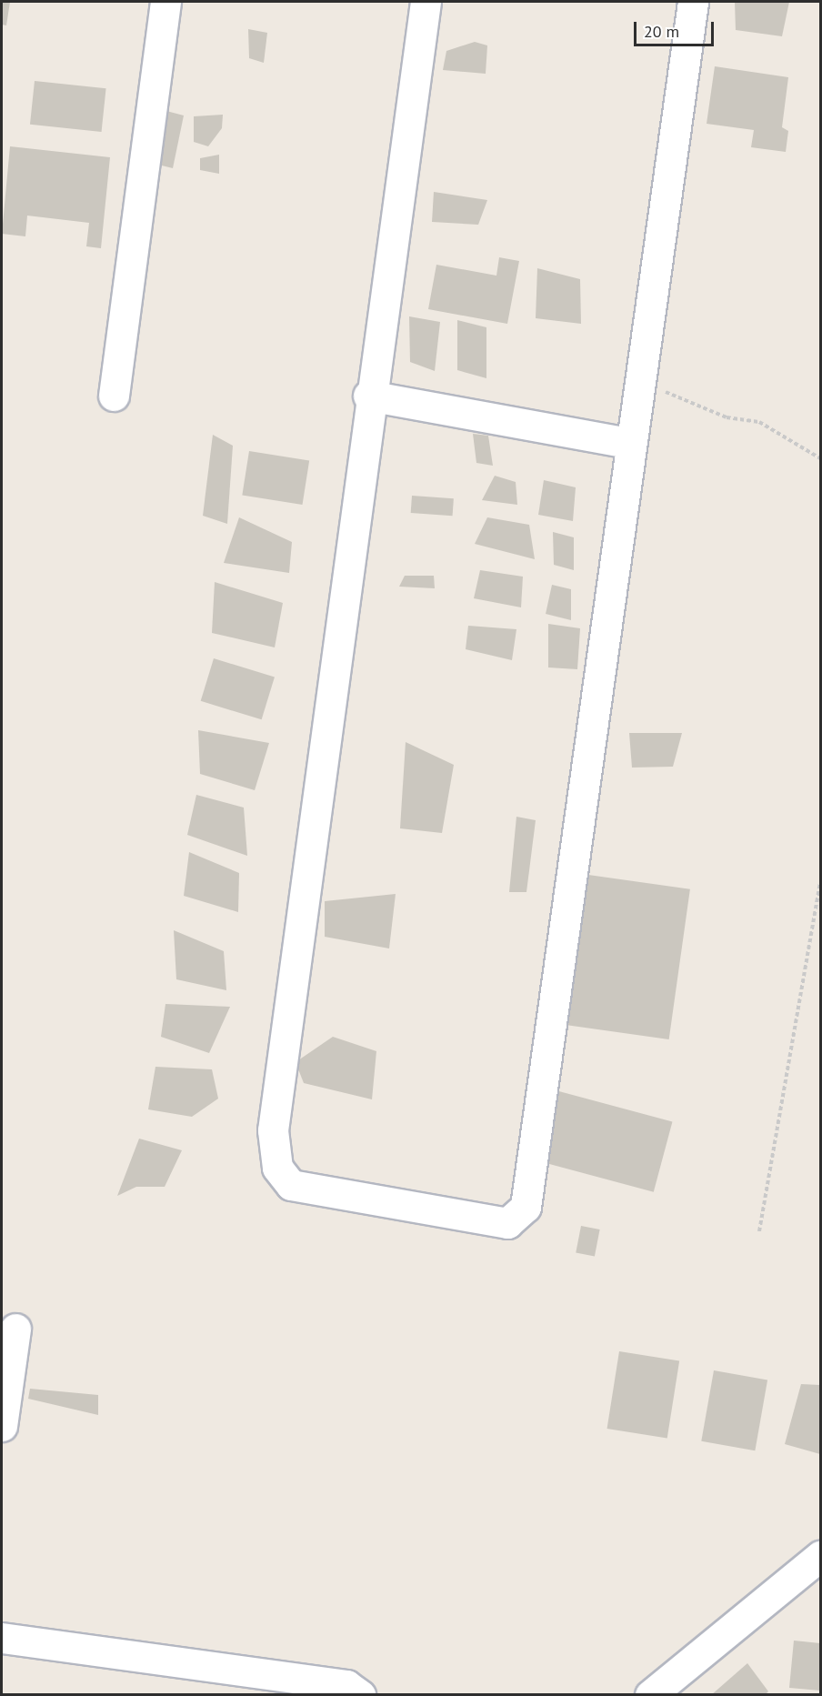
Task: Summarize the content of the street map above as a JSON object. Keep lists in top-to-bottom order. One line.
{"scale_bar":"20 m"}
